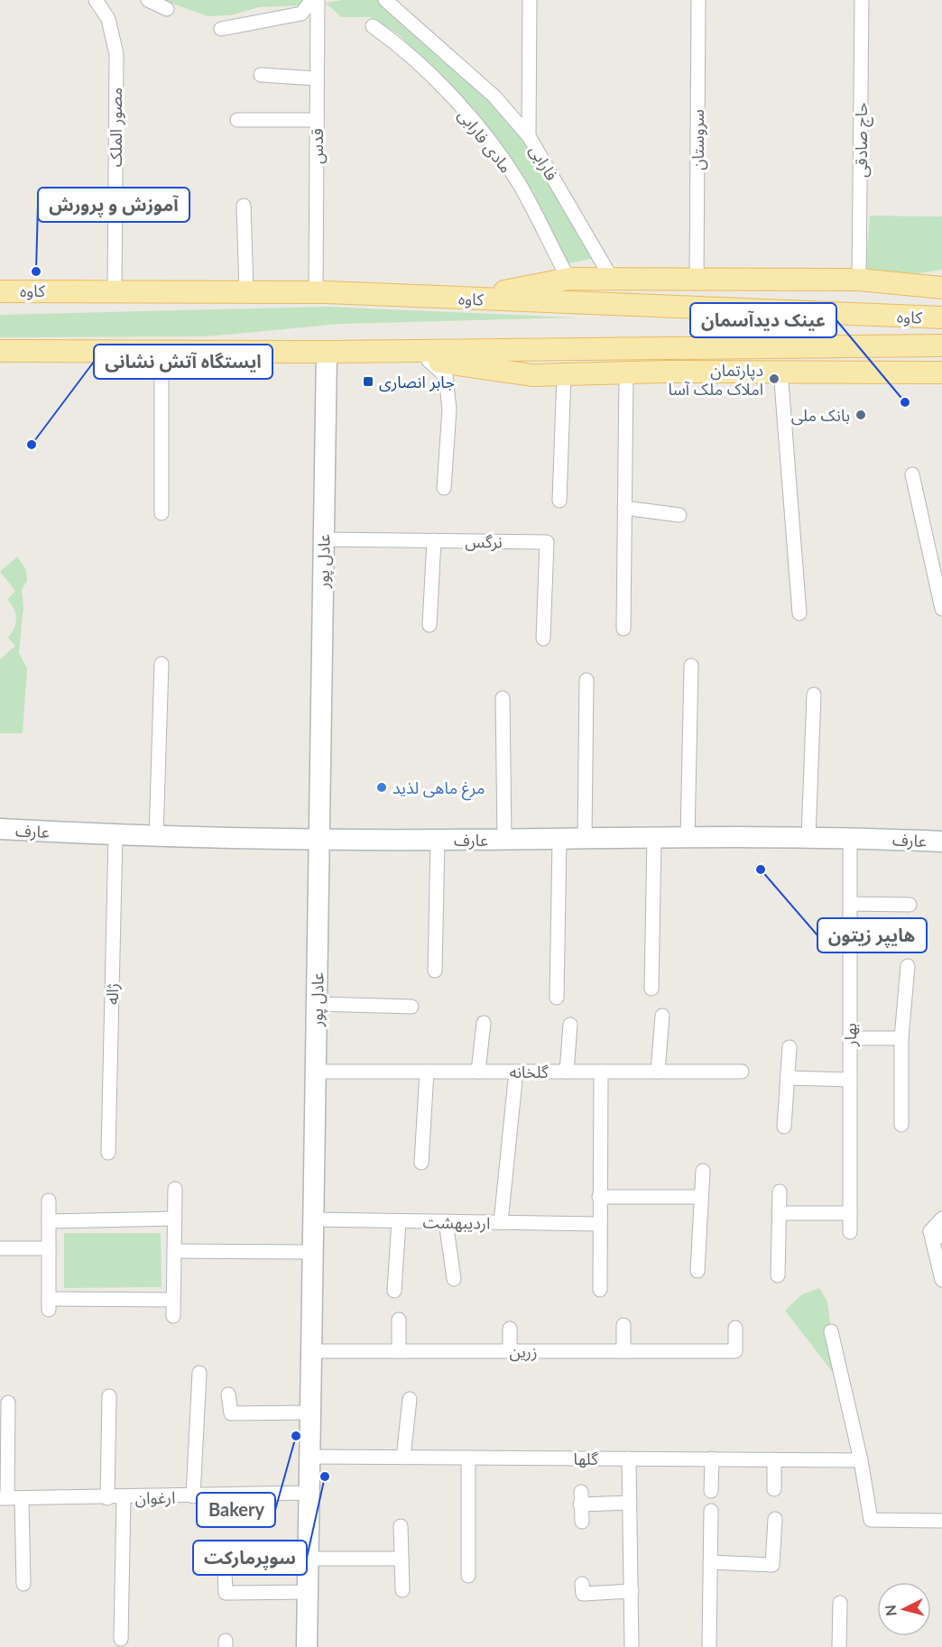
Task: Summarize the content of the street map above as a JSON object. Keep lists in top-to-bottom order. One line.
{"streets":{"main road":["کاوه","عادل پور","عارف"],"street":["مصور الملک","سروستان","حاج صادقی","مادی فارابی","قدس","فارابی","نرگس","ژاله","بهار","گلخانه","اردیبهشت","زرین","گلها","ارغوان"]},"crossings":[["مصور الملک","کاوه"],["قدس","کاوه"],["کاوه","عادل پور"],["نرگس","عادل پور"],["عادل پور","عارف"],["عادل پور","گلخانه"],["عادل پور","اردیبهشت"],["عادل پور","زرین"],["عادل پور","گلها"],["عادل پور","ارغوان"],["عارف","ژاله"],["عارف","بهار"]],"places":{"other":["آموزش و پرورش","دپارتمان املاک ملک آسا","عینک دیدآسمان","بانک ملی","ایستگاه آتش نشانی","مرغ ماهی لذید","هایپر زیتون","Bakery","سوپرمارکت"],"transit":["جابر انصاری"]},"north":"left"}
